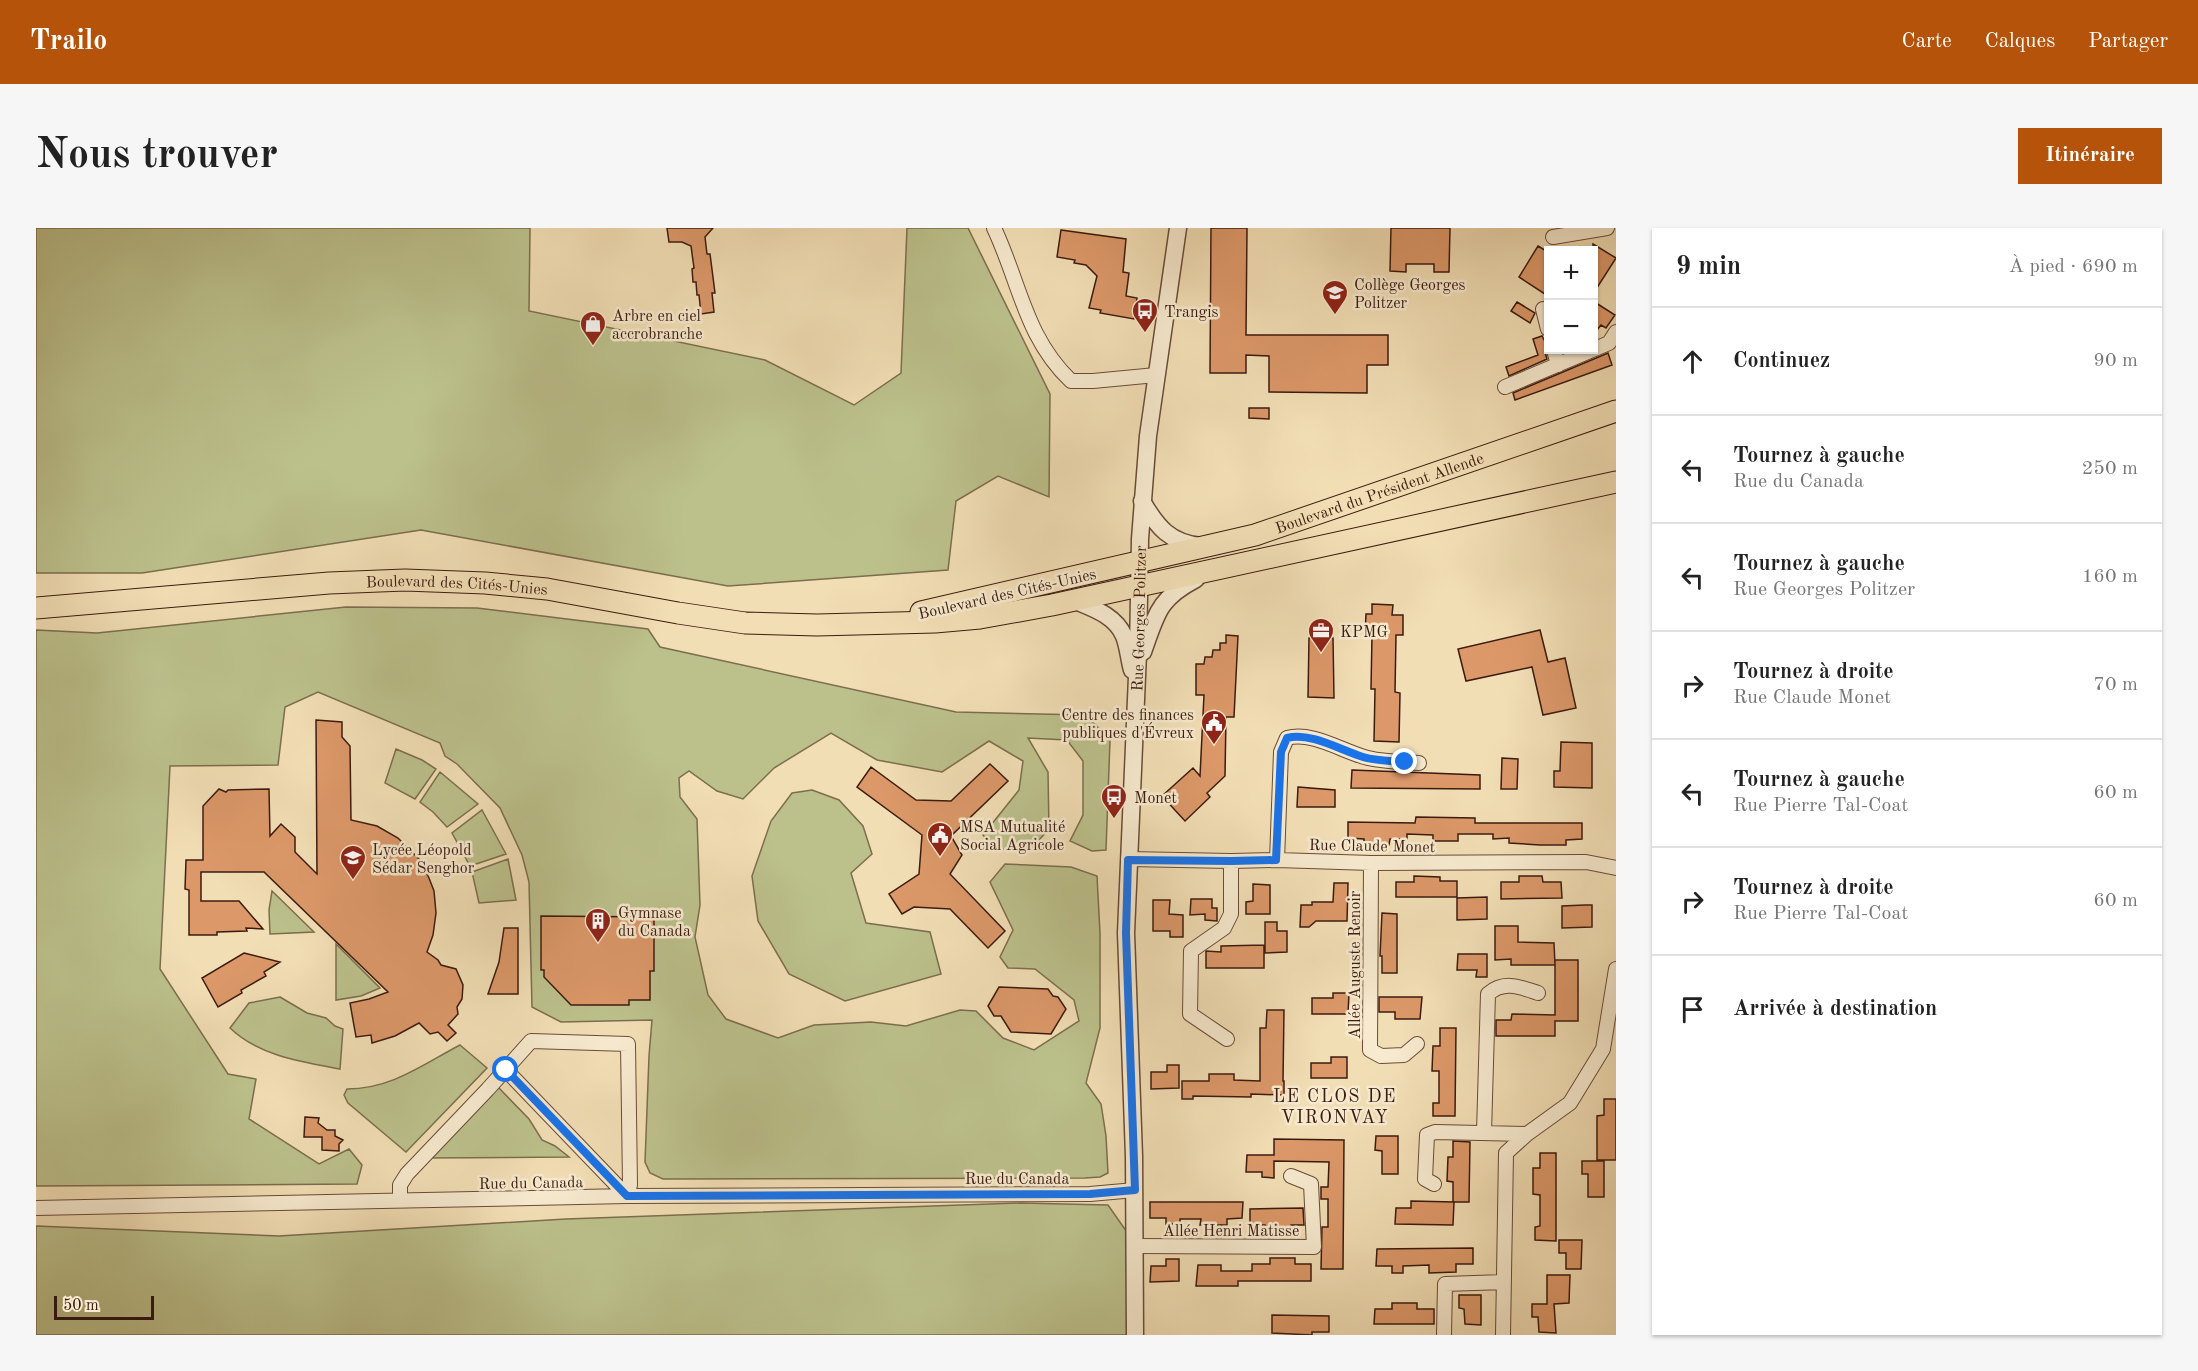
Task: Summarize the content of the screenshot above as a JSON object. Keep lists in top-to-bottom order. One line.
{"streets":{"main road":["Boulevard du Président Allende","Boulevard des Cités-Unies"],"street":["Rue Georges Politzer","Rue Claude Monet","Allée Auguste Renoir","Rue du Canada","Allée Henri Matisse"]},"crossings":[["Boulevard du Président Allende","Boulevard des Cités-Unies"],["Boulevard du Président Allende","Rue Georges Politzer"],["Boulevard des Cités-Unies","Rue Georges Politzer"],["Rue Georges Politzer","Rue Claude Monet"],["Rue Georges Politzer","Rue du Canada"],["Rue Georges Politzer","Allée Henri Matisse"],["Rue Claude Monet","Allée Auguste Renoir"]],"districts":["LE CLOS DE VIRONVAY"],"places":{"school or university":["Collège Georges Politzer","Lycée Léopold Sédar Senghor"],"bus stop":["Trangis","Monet"],"shop":["Arbre en ciel accrobranche"],"office":["KPMG"],"public building":["Centre des finances publiques d'Évreux","MSA Mutualité Social Agricole"],"building":["Gymnase du Canada"]},"scale_bar":"50 m","page":{"header":"Trailo","nav":["Carte","Calques","Partager"],"buttons":"Itinéraire","title":"Nous trouver","heading":["9 min","À pied · 690 m"],"map_buttons":["+","−"],"list":[["Continuez","90 m"],["Tournez à gauche","Rue du Canada","250 m"],["Tournez à gauche","Rue Georges Politzer","160 m"],["Tournez à droite","Rue Claude Monet","70 m"],["Tournez à gauche","Rue Pierre Tal-Coat","60 m"],["Tournez à droite","Rue Pierre Tal-Coat","60 m"],"Arrivée à destination"],"scale":"50 m"}}
